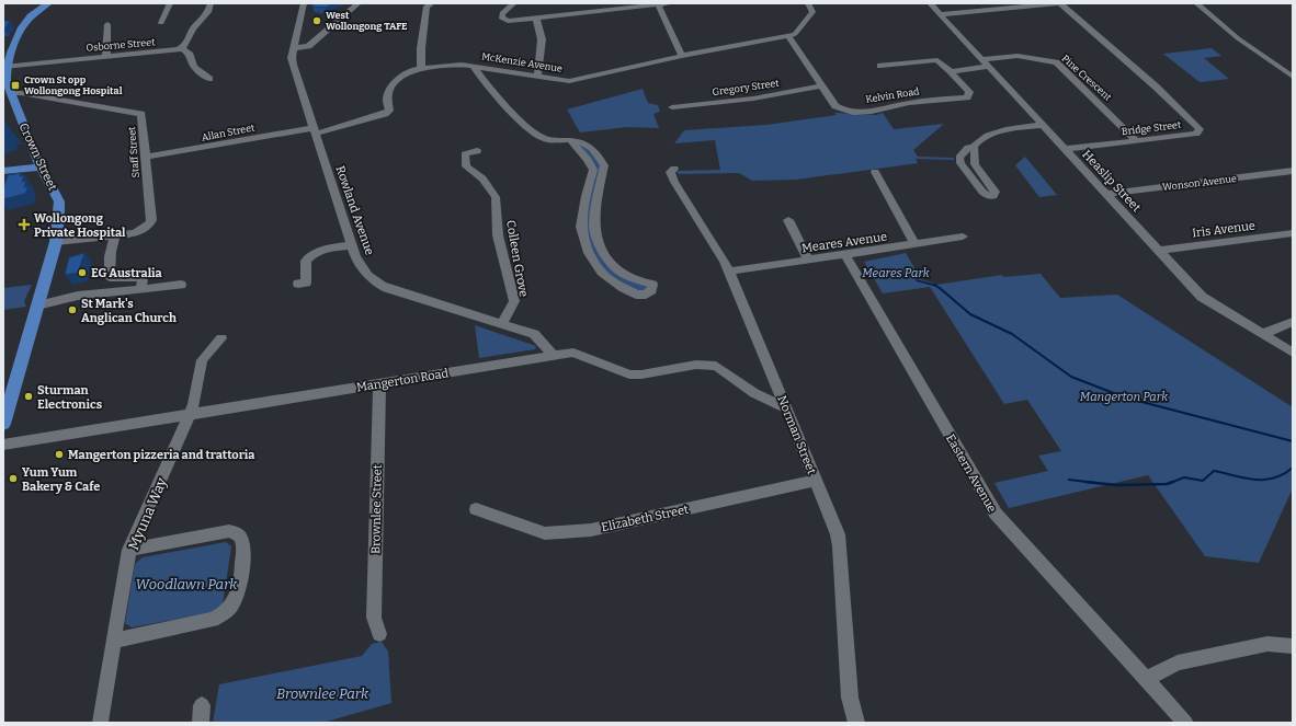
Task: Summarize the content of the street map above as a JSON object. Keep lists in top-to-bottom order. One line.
{"streets":{"main road":["Crown Street"],"street":["Osborne Street","McKenzie Avenue","Pine Crescent","Gregory Street","Kelvin Road","Bridge Street","Allan Street","Staff Street","Heaslip Street","Wonson Avenue","Rowland Avenue","Iris Avenue","Meares Avenue","Colleen Grove","Mangerton Road","Norman Street","Eastern Avenue","Brownlee Street","Myuna Way","Elizabeth Street"]},"crossings":[["Osborne Street","Crown Street"],["McKenzie Avenue","Kelvin Road"],["McKenzie Avenue","Allan Street"],["McKenzie Avenue","Rowland Avenue"],["Pine Crescent","Bridge Street"],["Pine Crescent","Heaslip Street"],["Gregory Street","Kelvin Road"],["Bridge Street","Heaslip Street"],["Allan Street","Staff Street"],["Allan Street","Rowland Avenue"],["Staff Street","Crown Street"],["Heaslip Street","Wonson Avenue"],["Heaslip Street","Iris Avenue"],["Rowland Avenue","Colleen Grove"],["Rowland Avenue","Mangerton Road"],["Meares Avenue","Norman Street"],["Meares Avenue","Eastern Avenue"],["Mangerton Road","Norman Street"],["Mangerton Road","Brownlee Street"],["Mangerton Road","Myuna Way"],["Norman Street","Elizabeth Street"]],"parks":["Meares Park","Mangerton Park","Woodlawn Park","Brownlee Park"],"places":{"other":["West Wollongong TAFE","EG Australia","St Mark's Anglican Church","Sturman Electronics","Mangerton pizzeria and trattoria","Yum Yum Bakery & Cafe"],"transit":["Crown St opp Wollongong Hospital"],"health":["Wollongong Private Hospital"]}}
